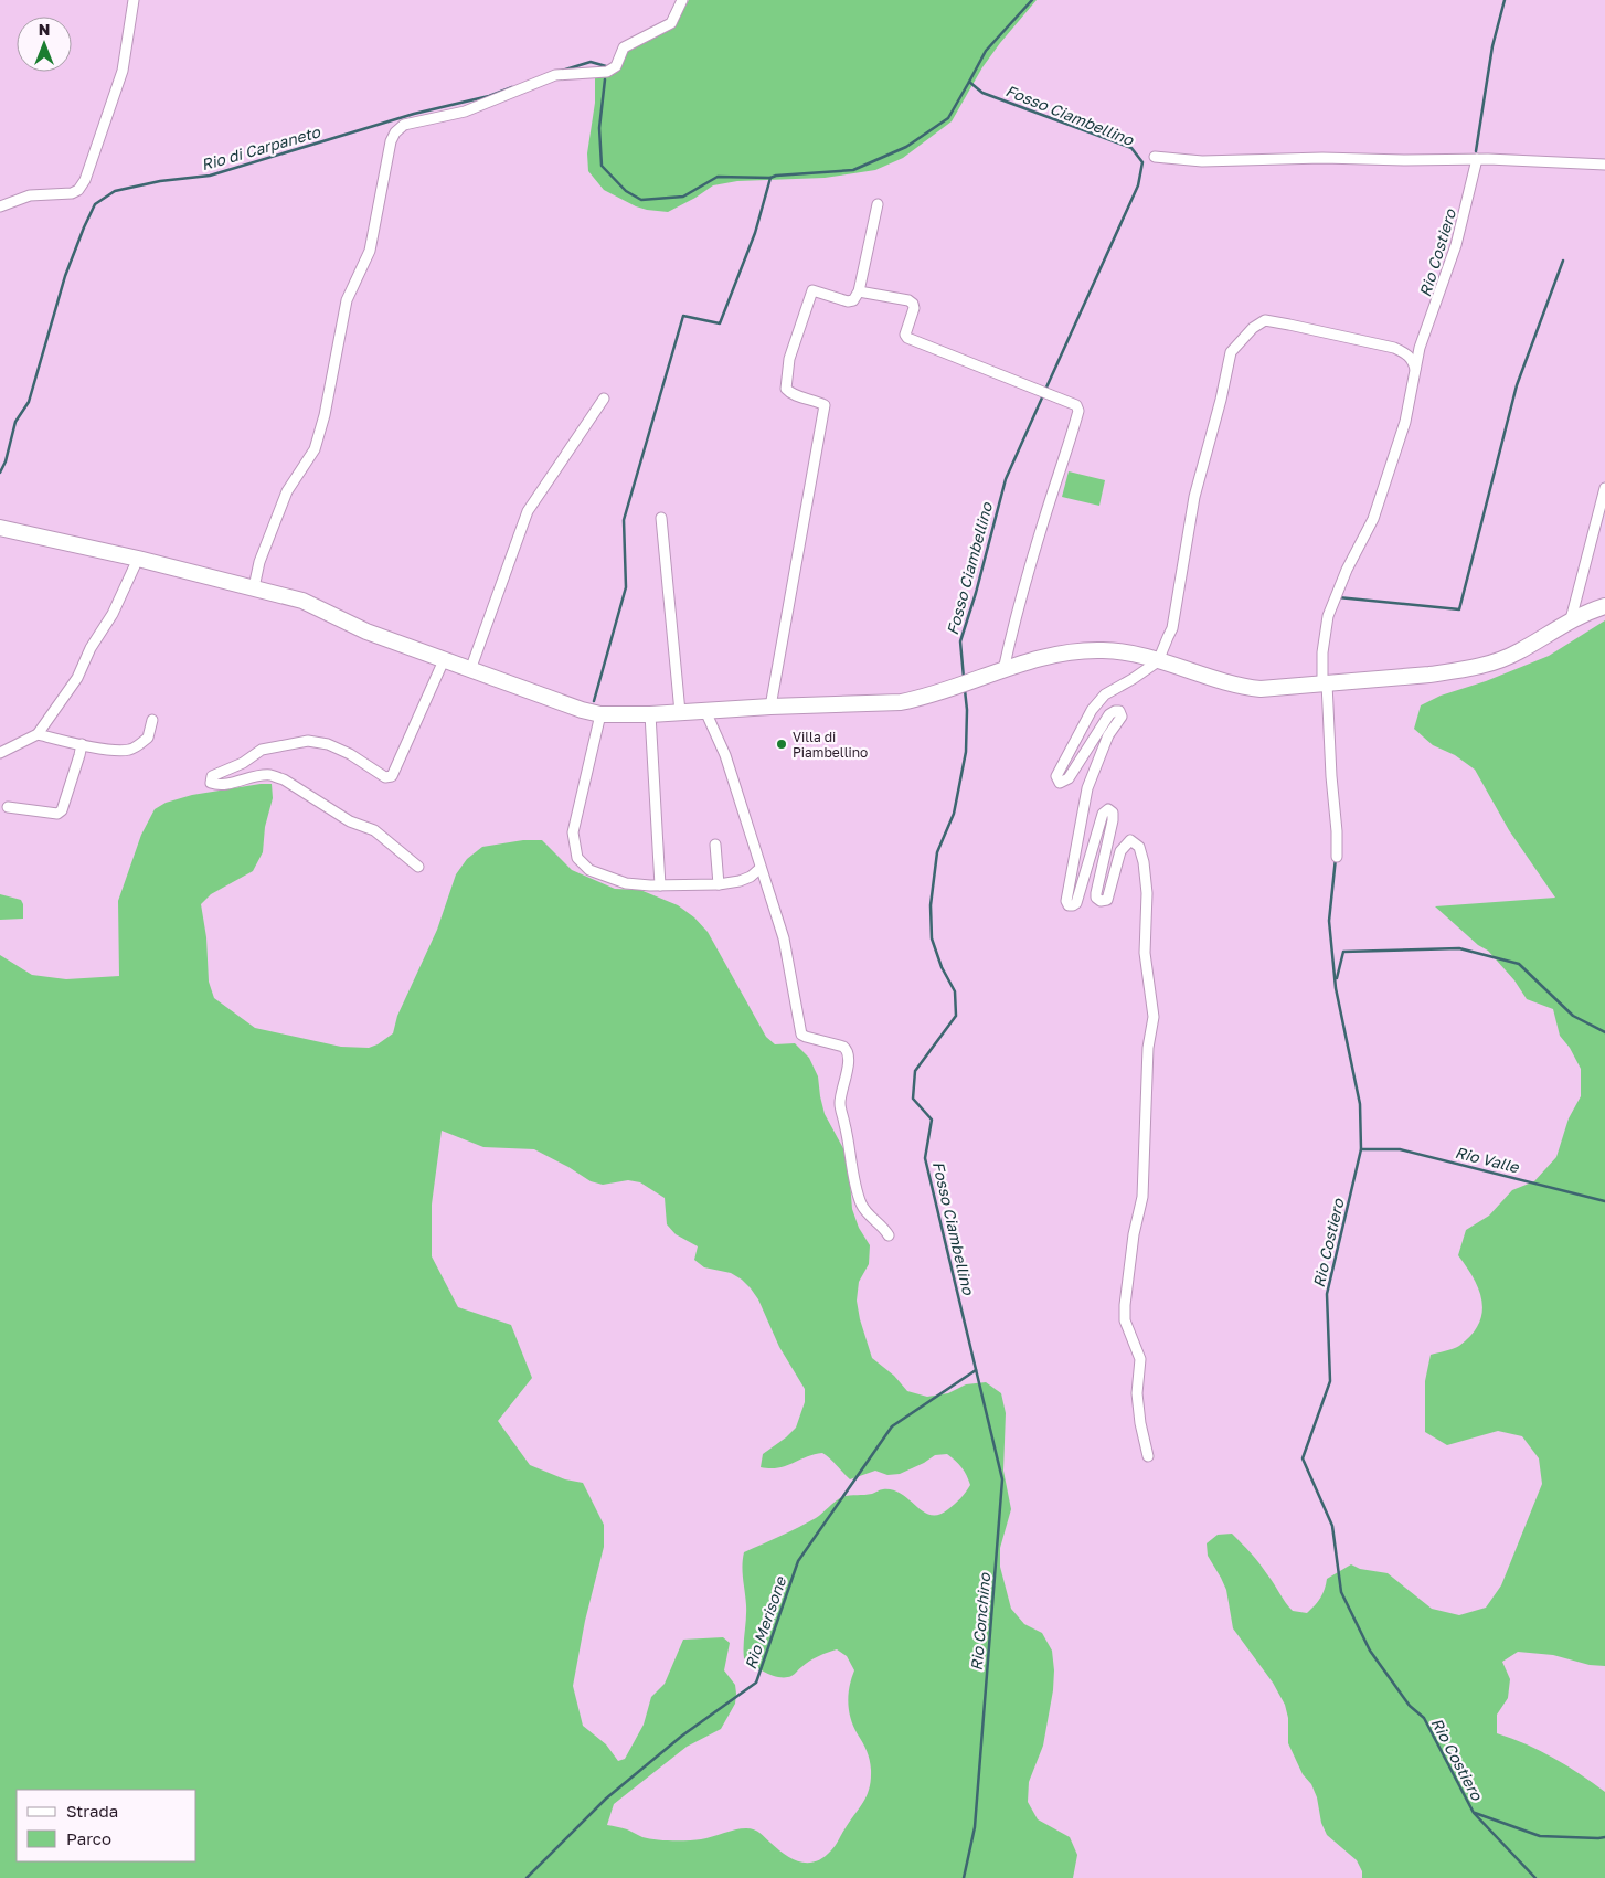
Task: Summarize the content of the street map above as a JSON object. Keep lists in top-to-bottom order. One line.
{"water":["Fosso Ciambellino","Rio di Carpaneto","Rio Costiero","Rio Valle","Rio Conchino","Rio Merisone"],"places":["Villa di Piambellino"],"legend":["Strada","Parco"],"north":"top"}
